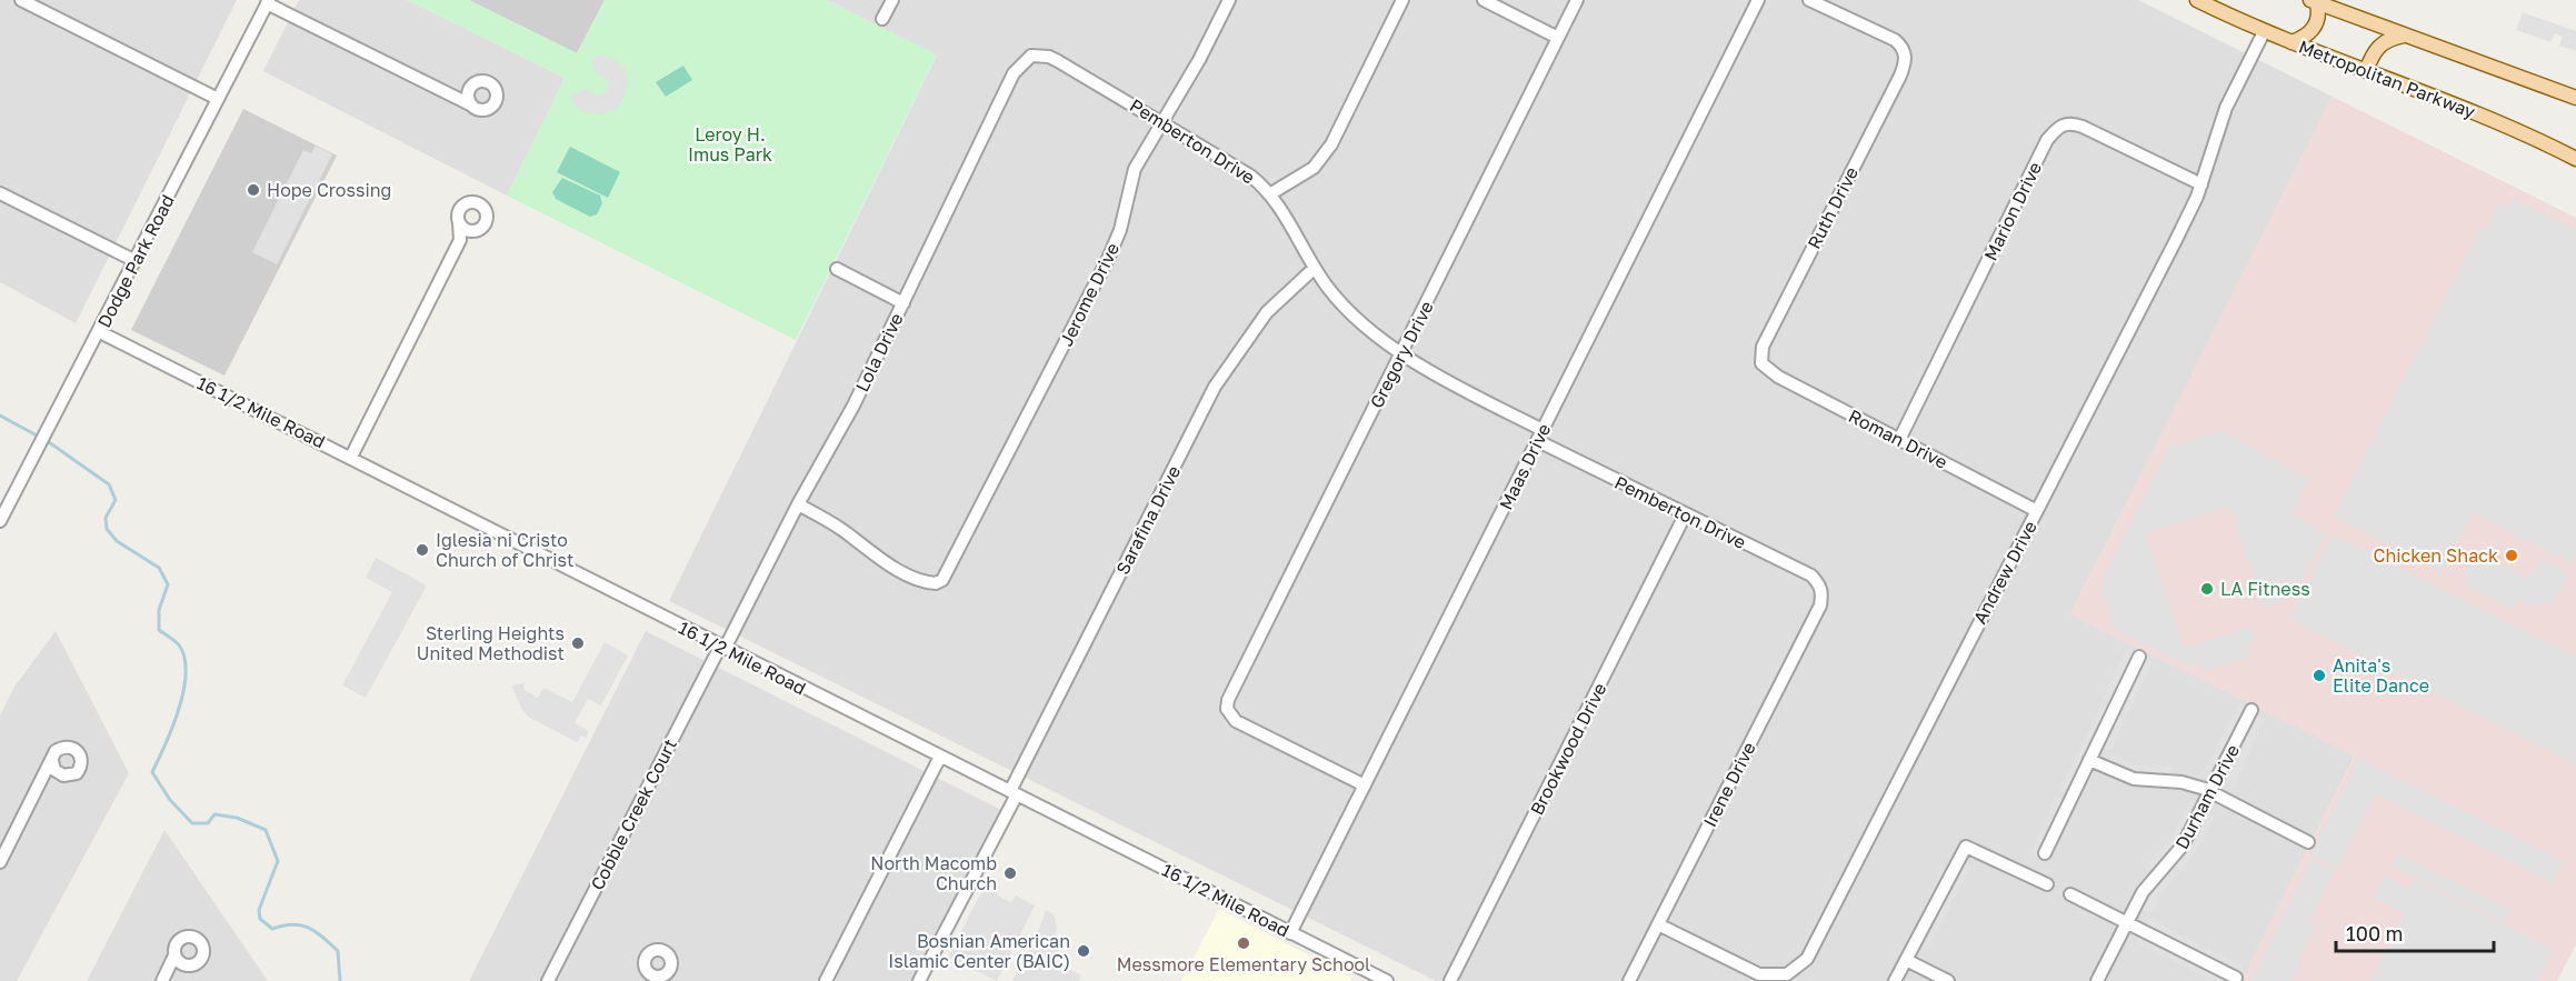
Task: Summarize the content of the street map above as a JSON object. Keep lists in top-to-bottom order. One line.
{"streets":{"main road":["Metropolitan Parkway"],"street":["Pemberton Drive","Ruth Drive","Marion Drive","Dodge Park Road","Jerome Drive","Lola Drive","Gregory Drive","16 1/2 Mile Road","Roman Drive","Maas Drive","Sarafina Drive","Andrew Drive","Brookwood Drive","Irene Drive","Durham Drive","Cobble Creek Court"]},"crossings":[["Metropolitan Parkway","Andrew Drive"],["Pemberton Drive","Jerome Drive"],["Pemberton Drive","Lola Drive"],["Pemberton Drive","Gregory Drive"],["Pemberton Drive","Maas Drive"],["Pemberton Drive","Sarafina Drive"],["Pemberton Drive","Brookwood Drive"],["Pemberton Drive","Irene Drive"],["Ruth Drive","Roman Drive"],["Marion Drive","Roman Drive"],["Marion Drive","Andrew Drive"],["Dodge Park Road","16 1/2 Mile Road"],["Jerome Drive","Lola Drive"],["Lola Drive","16 1/2 Mile Road"],["Lola Drive","Cobble Creek Court"],["Gregory Drive","Maas Drive"],["16 1/2 Mile Road","Maas Drive"],["16 1/2 Mile Road","Sarafina Drive"],["16 1/2 Mile Road","Cobble Creek Court"],["Roman Drive","Andrew Drive"],["Andrew Drive","Irene Drive"]],"parks":["Leroy H. Imus Park"],"places":["Hope Crossing","Iglesia ni Cristo Church of Christ","Chicken Shack","LA Fitness","Sterling Heights United Methodist","Anita's Elite Dance","North Macomb Church","Messmore Elementary School","Bosnian American Islamic Center (BAIC)"],"scale_bar":"100 m"}
